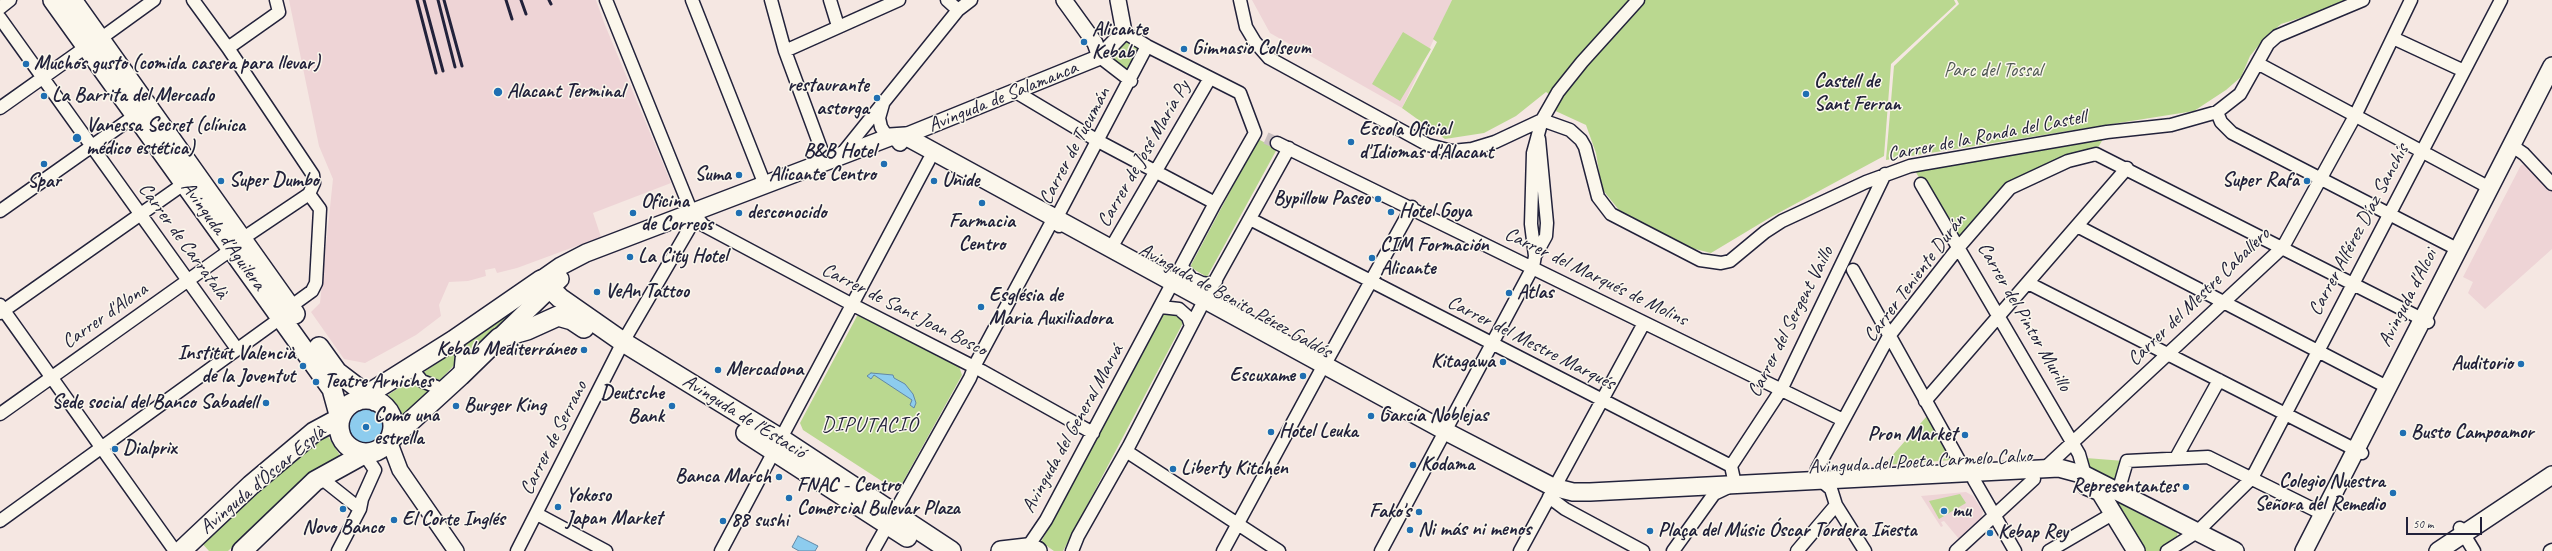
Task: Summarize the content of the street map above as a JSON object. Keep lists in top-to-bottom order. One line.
{"streets":{"main road":["Avinguda de Salamanca","Avinguda d'Aguilera","Avinguda d'Alcoi","Avinguda de Benito Pérez Galdós","Avinguda de l'Estació","Avinguda del Poeta Carmelo Calvo","Avinguda d'Òscar Esplà"],"street":["Carrer de la Ronda del Castell","Carrer de Tucumán","Carrer de José María Py","Carrer Alférez Díaz Sanchís","Carrer de Carratalà","Carrer del Marqués de Molins","Carrer Teniente Durán","Carrer del Mestre Caballero","Carrer de Sant Joan Bosco","Carrer d'Alona","Carrer del Pintor Murillo","Carrer del Sergent Vaillo","Carrer del Mestre Marqués","Avinguda del General Marvá","Carrer de Serrano"]},"crossings":[["Avinguda de Salamanca","Avinguda d'Aguilera"],["Avinguda de Salamanca","Avinguda de Benito Pérez Galdós"],["Avinguda de Salamanca","Carrer de Sant Joan Bosco"],["Avinguda de Salamanca","Avinguda de l'Estació"],["Avinguda de Salamanca","Carrer de Serrano"],["Avinguda de Salamanca","Avinguda d'Òscar Esplà"],["Carrer de la Ronda del Castell","Carrer del Sergent Vaillo"],["Carrer de Tucumán","Avinguda de Benito Pérez Galdós"],["Carrer de Tucumán","Carrer de Sant Joan Bosco"],["Carrer de Tucumán","Avinguda de l'Estació"],["Carrer de José María Py","Avinguda de Benito Pérez Galdós"],["Carrer Alférez Díaz Sanchís","Avinguda del Poeta Carmelo Calvo"],["Avinguda d'Aguilera","Carrer d'Alona"],["Avinguda d'Aguilera","Avinguda d'Òscar Esplà"],["Carrer de Carratalà","Carrer d'Alona"],["Carrer del Marqués de Molins","Carrer Teniente Durán"],["Carrer del Marqués de Molins","Carrer del Sergent Vaillo"],["Carrer Teniente Durán","Carrer del Pintor Murillo"],["Carrer Teniente Durán","Avinguda del Poeta Carmelo Calvo"],["Carrer del Mestre Caballero","Carrer del Pintor Murillo"],["Carrer del Mestre Caballero","Avinguda del Poeta Carmelo Calvo"],["Avinguda de Benito Pérez Galdós","Avinguda del General Marvá"],["Carrer de Sant Joan Bosco","Avinguda del General Marvá"],["Carrer de Sant Joan Bosco","Carrer de Serrano"],["Carrer del Pintor Murillo","Avinguda del Poeta Carmelo Calvo"],["Carrer del Sergent Vaillo","Carrer del Mestre Marqués"],["Avinguda de l'Estació","Carrer de Serrano"]],"districts":["DIPUTACIÓ"],"parks":["Parc del Tossal"],"places":["Alicante Kebab","Gimnasio Colseum","Muchos gusto (comida casera para llevar)","Alacant Terminal","Castell de Sant Ferran","La Barrita del Mercado","restaurante astorga","Vanessa Secret (clínica médico estética)","Escola Oficial d'Idiomas d'Alacant","Spar","B&B Hotel Alicante Centro","Suma","Super Dumbo","Unide","Super Rafa","Bypillow Paseo","Farmacia Centro","Hotel Goya","Oficina de Correos","desconocido","La City Hotel","CIM Formación Alicante","VeAn Tattoo","Atlas","Església de Maria Auxiliadora","Kebab Mediterráneo","Kitagawa","Auditorio","Institut Valencià de la Joventut","Mercadona","Escuxame","Teatre Arniches","Sede social del Banco Sabadell","Burger King","Deutsche Bank","García Noblejas","Como una estrella","Hotel Leuka","Busto Campoamor","Pron Market","Dialprix","Kodama","Liberty Kitchen","Banca March","Representantes","Colegio Nuestra Señora del Remedio","FNAC - Centro Comercial Bulevar Plaza","Yokoso Japan Market","Novo Banco","mu","Fako's","El Corte Inglés","88 sushi","Ni más ni menos","Plaça del Músic Óscar Tordera Iñesta","Kebap Rey"],"scale_bar":"50 m"}
